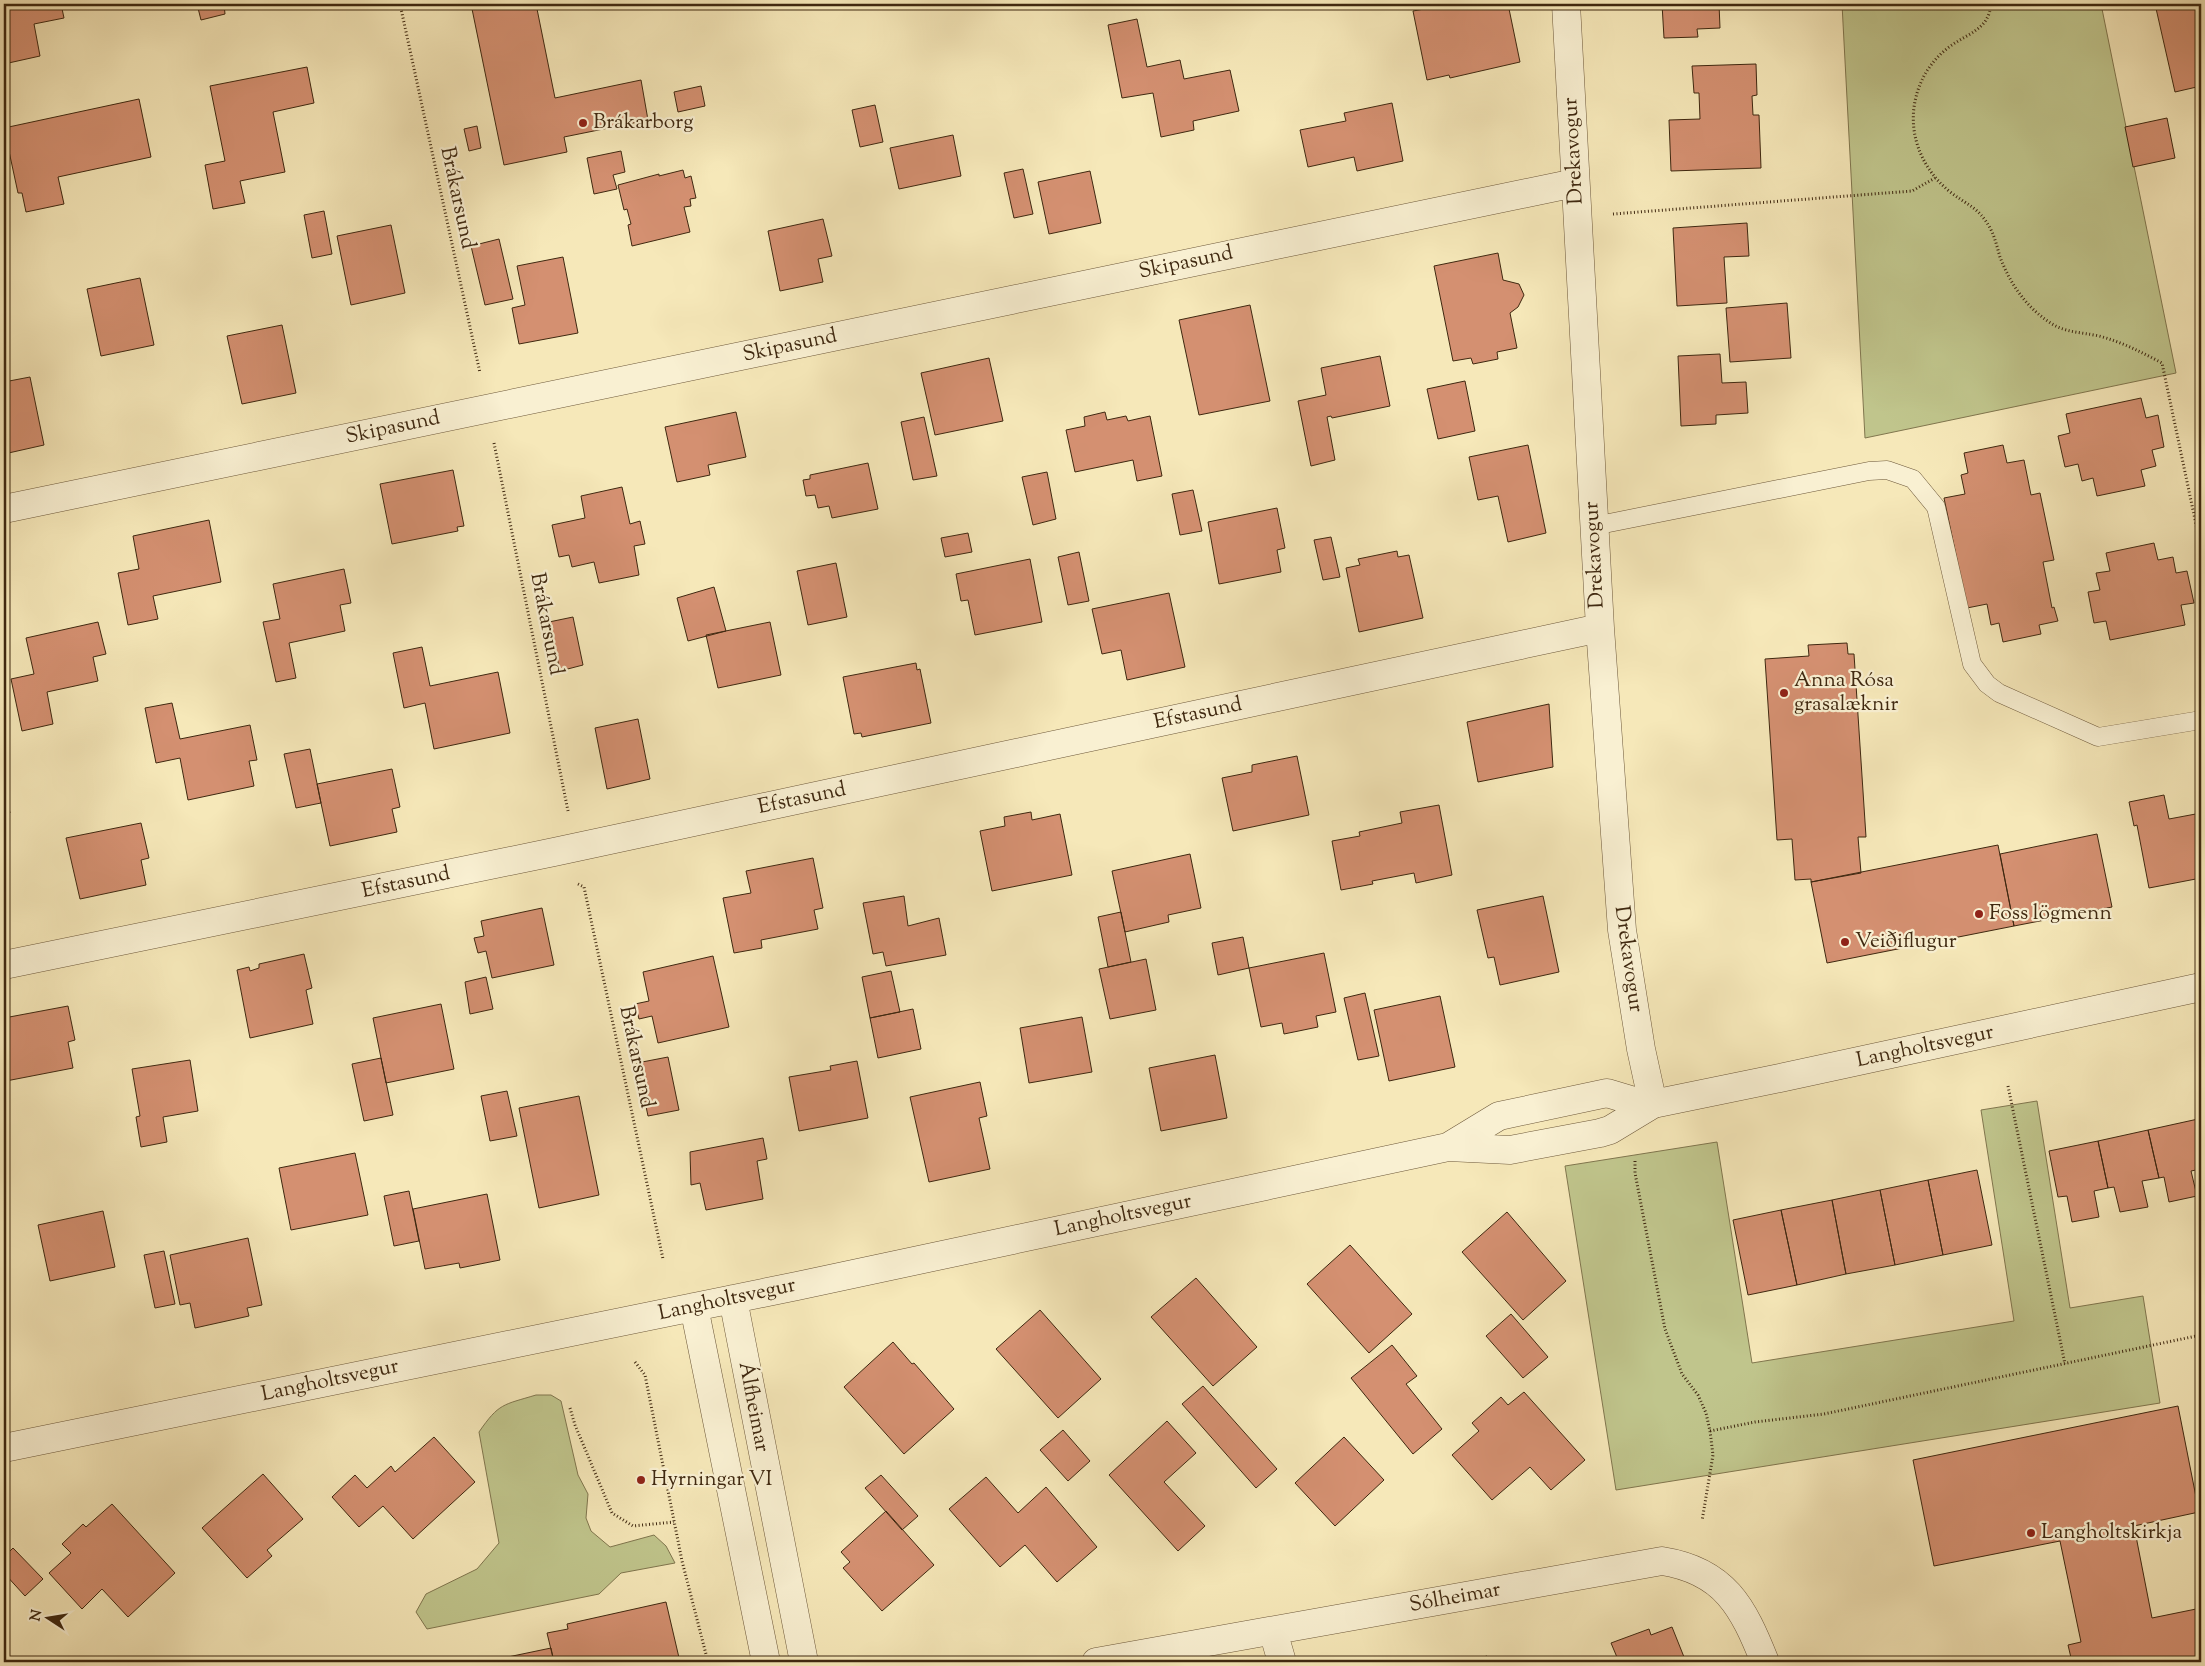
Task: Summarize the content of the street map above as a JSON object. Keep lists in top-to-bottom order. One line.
{"streets":{"street":["Drekavogur","Skipasund","Efstasund","Langholtsvegur","Álfheimar","Sólheimar"],"path":["Brákarsund"]},"crossings":[["Drekavogur","Skipasund"],["Drekavogur","Efstasund"],["Drekavogur","Langholtsvegur"],["Langholtsvegur","Álfheimar"]],"places":["Brákarborg","Anna Rósa grasalæknir","Foss lögmenn","Veiðiflugur","Hyrningar VI","Langholtskirkja"],"north":"left"}
